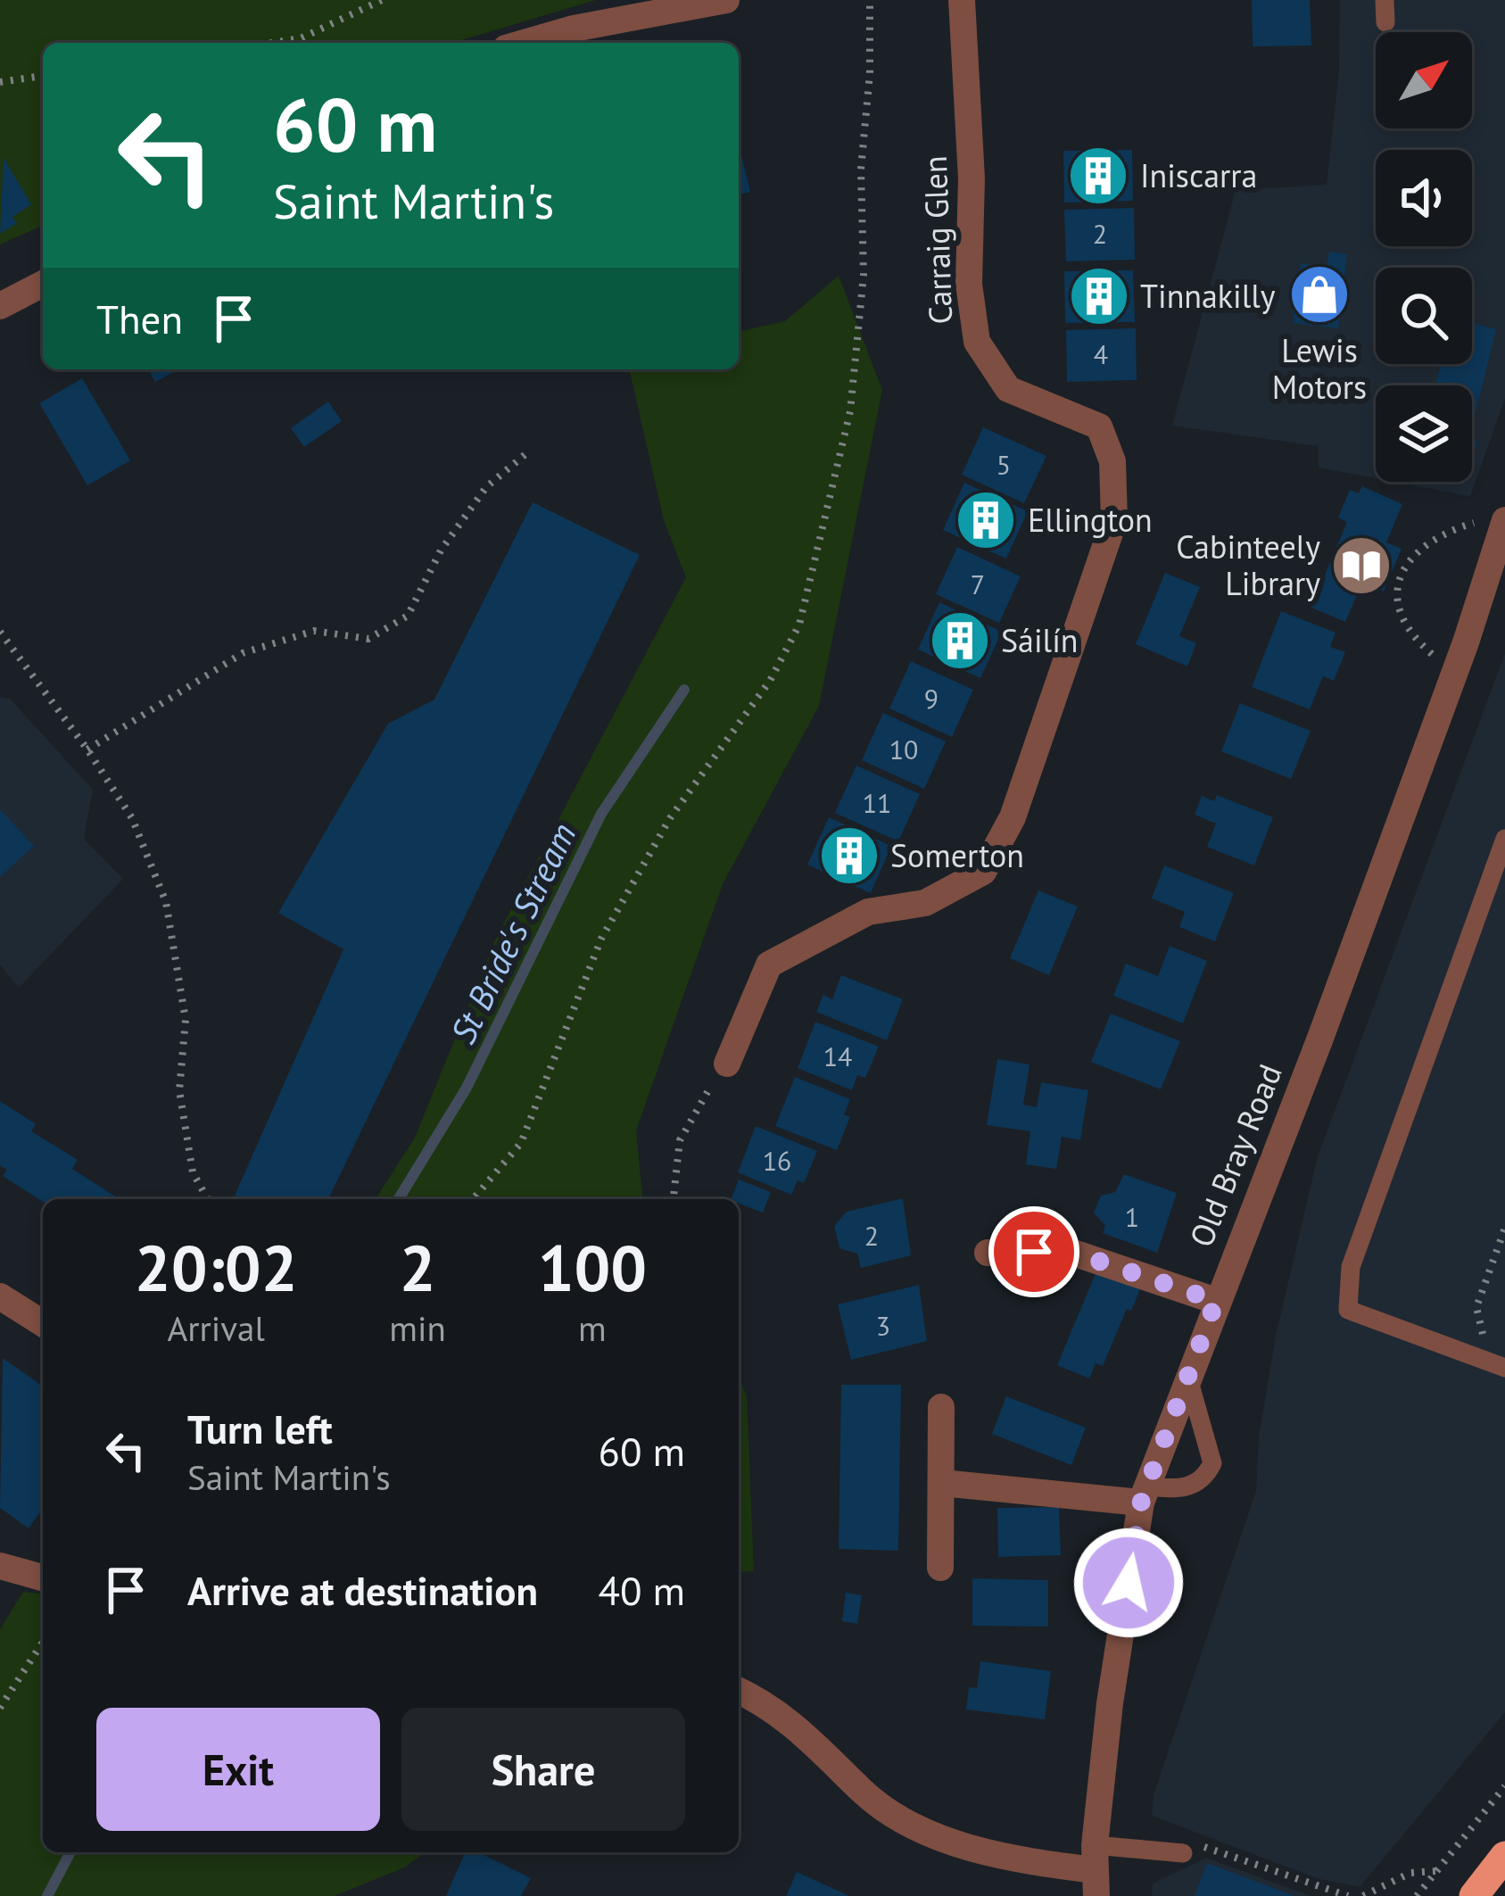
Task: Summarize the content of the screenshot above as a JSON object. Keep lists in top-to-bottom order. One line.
{"streets":{"street":["Carraig Glen","Old Bray Road"]},"water":["St Bride's Stream"],"places":{"building":["Iniscarra","Tinnakilly","Ellington","Sáilín","Somerton"],"shop":["Lewis Motors"],"library":["Cabinteely Library"]},"house_numbers":["2","4","5","7","9","10","11","14","16","1","2","3"],"north":"top right","page":{"turn":["60 m","Saint Martin's"],"then":"Then","eta":["20:02","Arrival","2","min","100","m"],"list":[{"name":"Turn left","note":"Saint Martin's","value":"60 m"},{"name":"Arrive at destination","value":"40 m"}],"buttons":["Exit","Share"]}}
